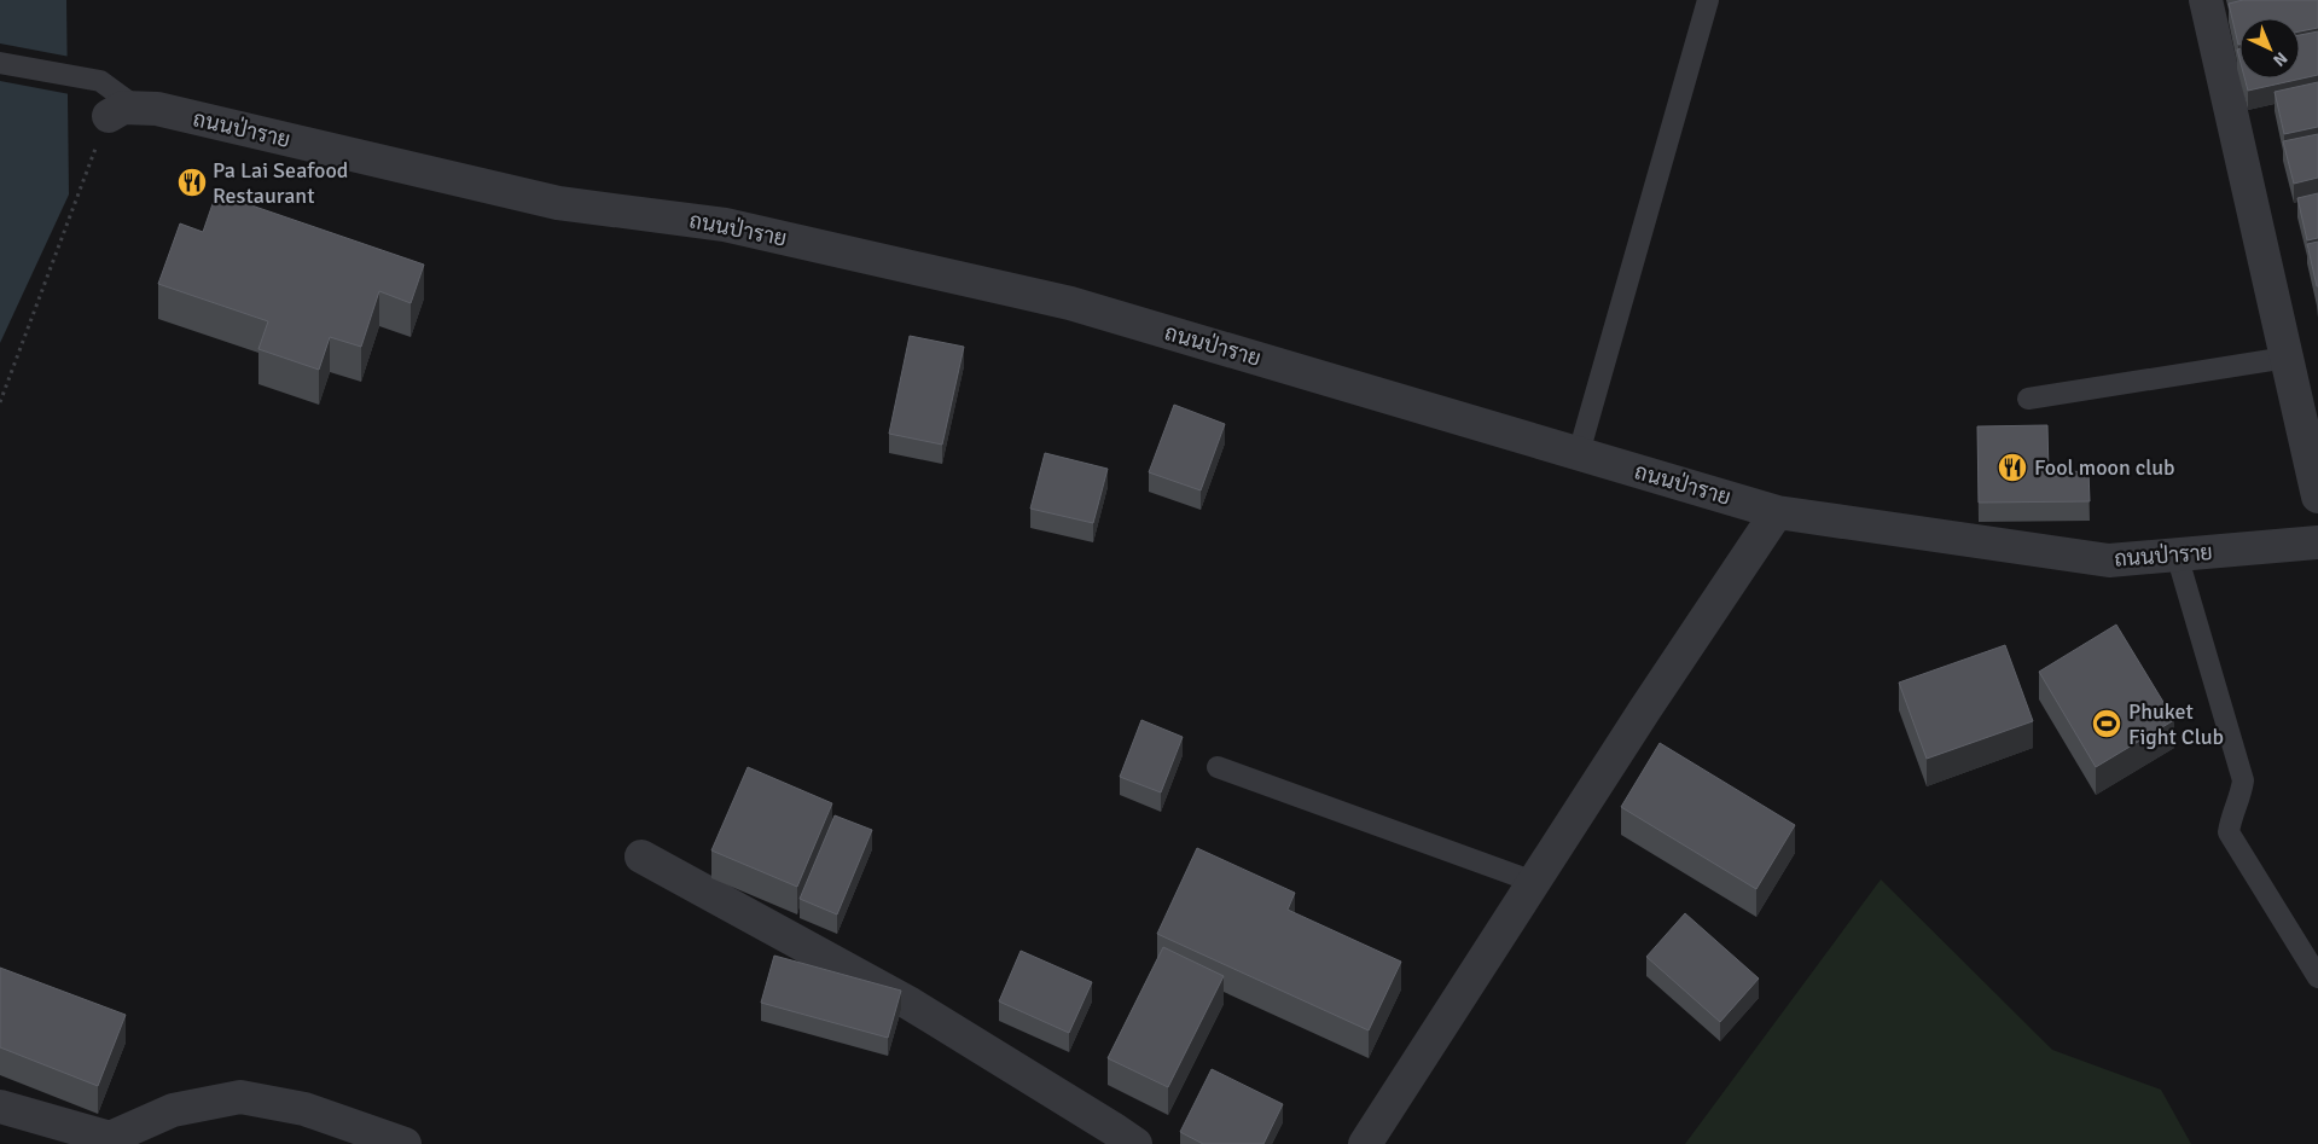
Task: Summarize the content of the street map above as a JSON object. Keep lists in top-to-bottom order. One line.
{"streets":{"street":["ถนนป่าราย"]},"places":{"restaurant":["Pa Lai Seafood Restaurant","Fool moon club"],"sports":["Phuket Fight Club"]},"north":"bottom right"}
